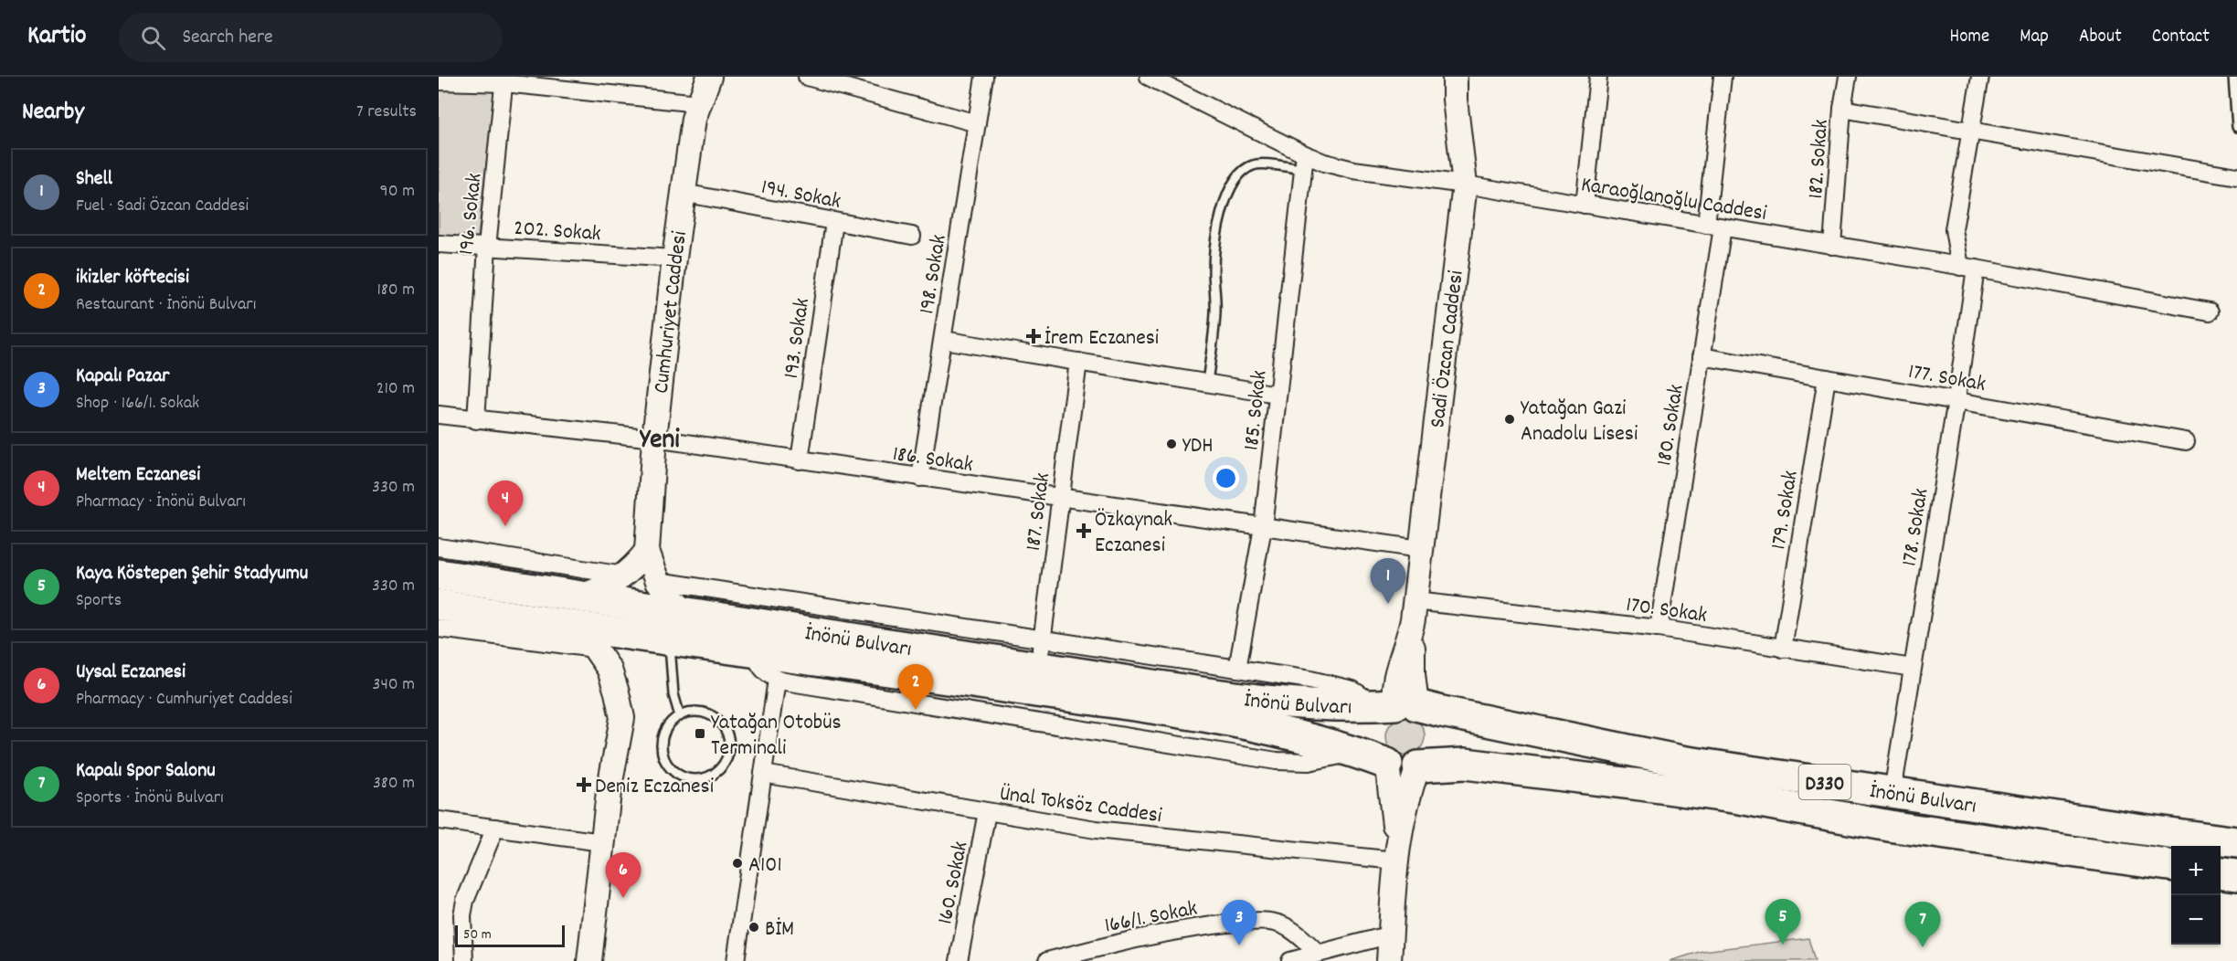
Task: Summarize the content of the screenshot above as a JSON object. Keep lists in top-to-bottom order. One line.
{"streets":{"highway":["İnönü Bulvarı","D330"],"street":["182. Sokak","194. Sokak","Karaoğlanoğlu Caddesi","196. Sokak","202. Sokak","198. Sokak","Cumhuriyet Caddesi","193. Sokak","Sadi Özcan Caddesi","177. Sokak","185. Sokak","180. Sokak","186. Sokak","179. Sokak","187. Sokak","178. Sokak","170. Sokak","Ünal Toksöz Caddesi","160. Sokak","166/1. Sokak"]},"crossings":[["182. Sokak","Karaoğlanoğlu Caddesi"],["194. Sokak","Cumhuriyet Caddesi"],["194. Sokak","193. Sokak"],["Karaoğlanoğlu Caddesi","Sadi Özcan Caddesi"],["Karaoğlanoğlu Caddesi","185. Sokak"],["Karaoğlanoğlu Caddesi","180. Sokak"],["Karaoğlanoğlu Caddesi","178. Sokak"],["196. Sokak","202. Sokak"],["196. Sokak","186. Sokak"],["202. Sokak","Cumhuriyet Caddesi"],["198. Sokak","186. Sokak"],["Cumhuriyet Caddesi","186. Sokak"],["Cumhuriyet Caddesi","İnönü Bulvarı"],["193. Sokak","186. Sokak"],["Sadi Özcan Caddesi","186. Sokak"],["Sadi Özcan Caddesi","170. Sokak"],["Sadi Özcan Caddesi","İnönü Bulvarı"],["177. Sokak","180. Sokak"],["177. Sokak","179. Sokak"],["177. Sokak","178. Sokak"],["185. Sokak","186. Sokak"],["185. Sokak","İnönü Bulvarı"],["180. Sokak","170. Sokak"],["186. Sokak","187. Sokak"],["179. Sokak","170. Sokak"],["187. Sokak","İnönü Bulvarı"],["178. Sokak","170. Sokak"],["178. Sokak","İnönü Bulvarı"],["Ünal Toksöz Caddesi","160. Sokak"]],"districts":["Yeni"],"places":{"health":["İrem Eczanesi","Özkaynak Eczanesi","Deniz Eczanesi"],"other":["Yatağan Gazi Anadolu Lisesi","YDH","A101","BİM"],"transit":["Yatağan Otobüs Terminali"]},"scale_bar":"50 m","page":{"header":"Kartio","search":"Search here","nav":["Home","Map","About","Contact"],"heading":["Nearby","7 results"],"list":[{"mark":"1","name":"Shell","note":"Fuel · Sadi Özcan Caddesi","value":"90 m"},{"mark":"2","name":"ikizler köftecisi","note":"Restaurant · İnönü Bulvarı","value":"180 m"},{"mark":"3","name":"Kapalı Pazar","note":"Shop · 166/1. Sokak","value":"210 m"},{"mark":"4","name":"Meltem Eczanesi","note":"Pharmacy · İnönü Bulvarı","value":"330 m"},{"mark":"5","name":"Kaya Köstepen Şehir Stadyumu","note":"Sports","value":"330 m"},{"mark":"6","name":"Uysal Eczanesi","note":"Pharmacy · Cumhuriyet Caddesi","value":"340 m"},{"mark":"7","name":"Kapalı Spor Salonu","note":"Sports · İnönü Bulvarı","value":"380 m"}],"pins":["4","1","2","6","5","3","7"],"map_buttons":["+","−"],"scale":"50 m"}}
